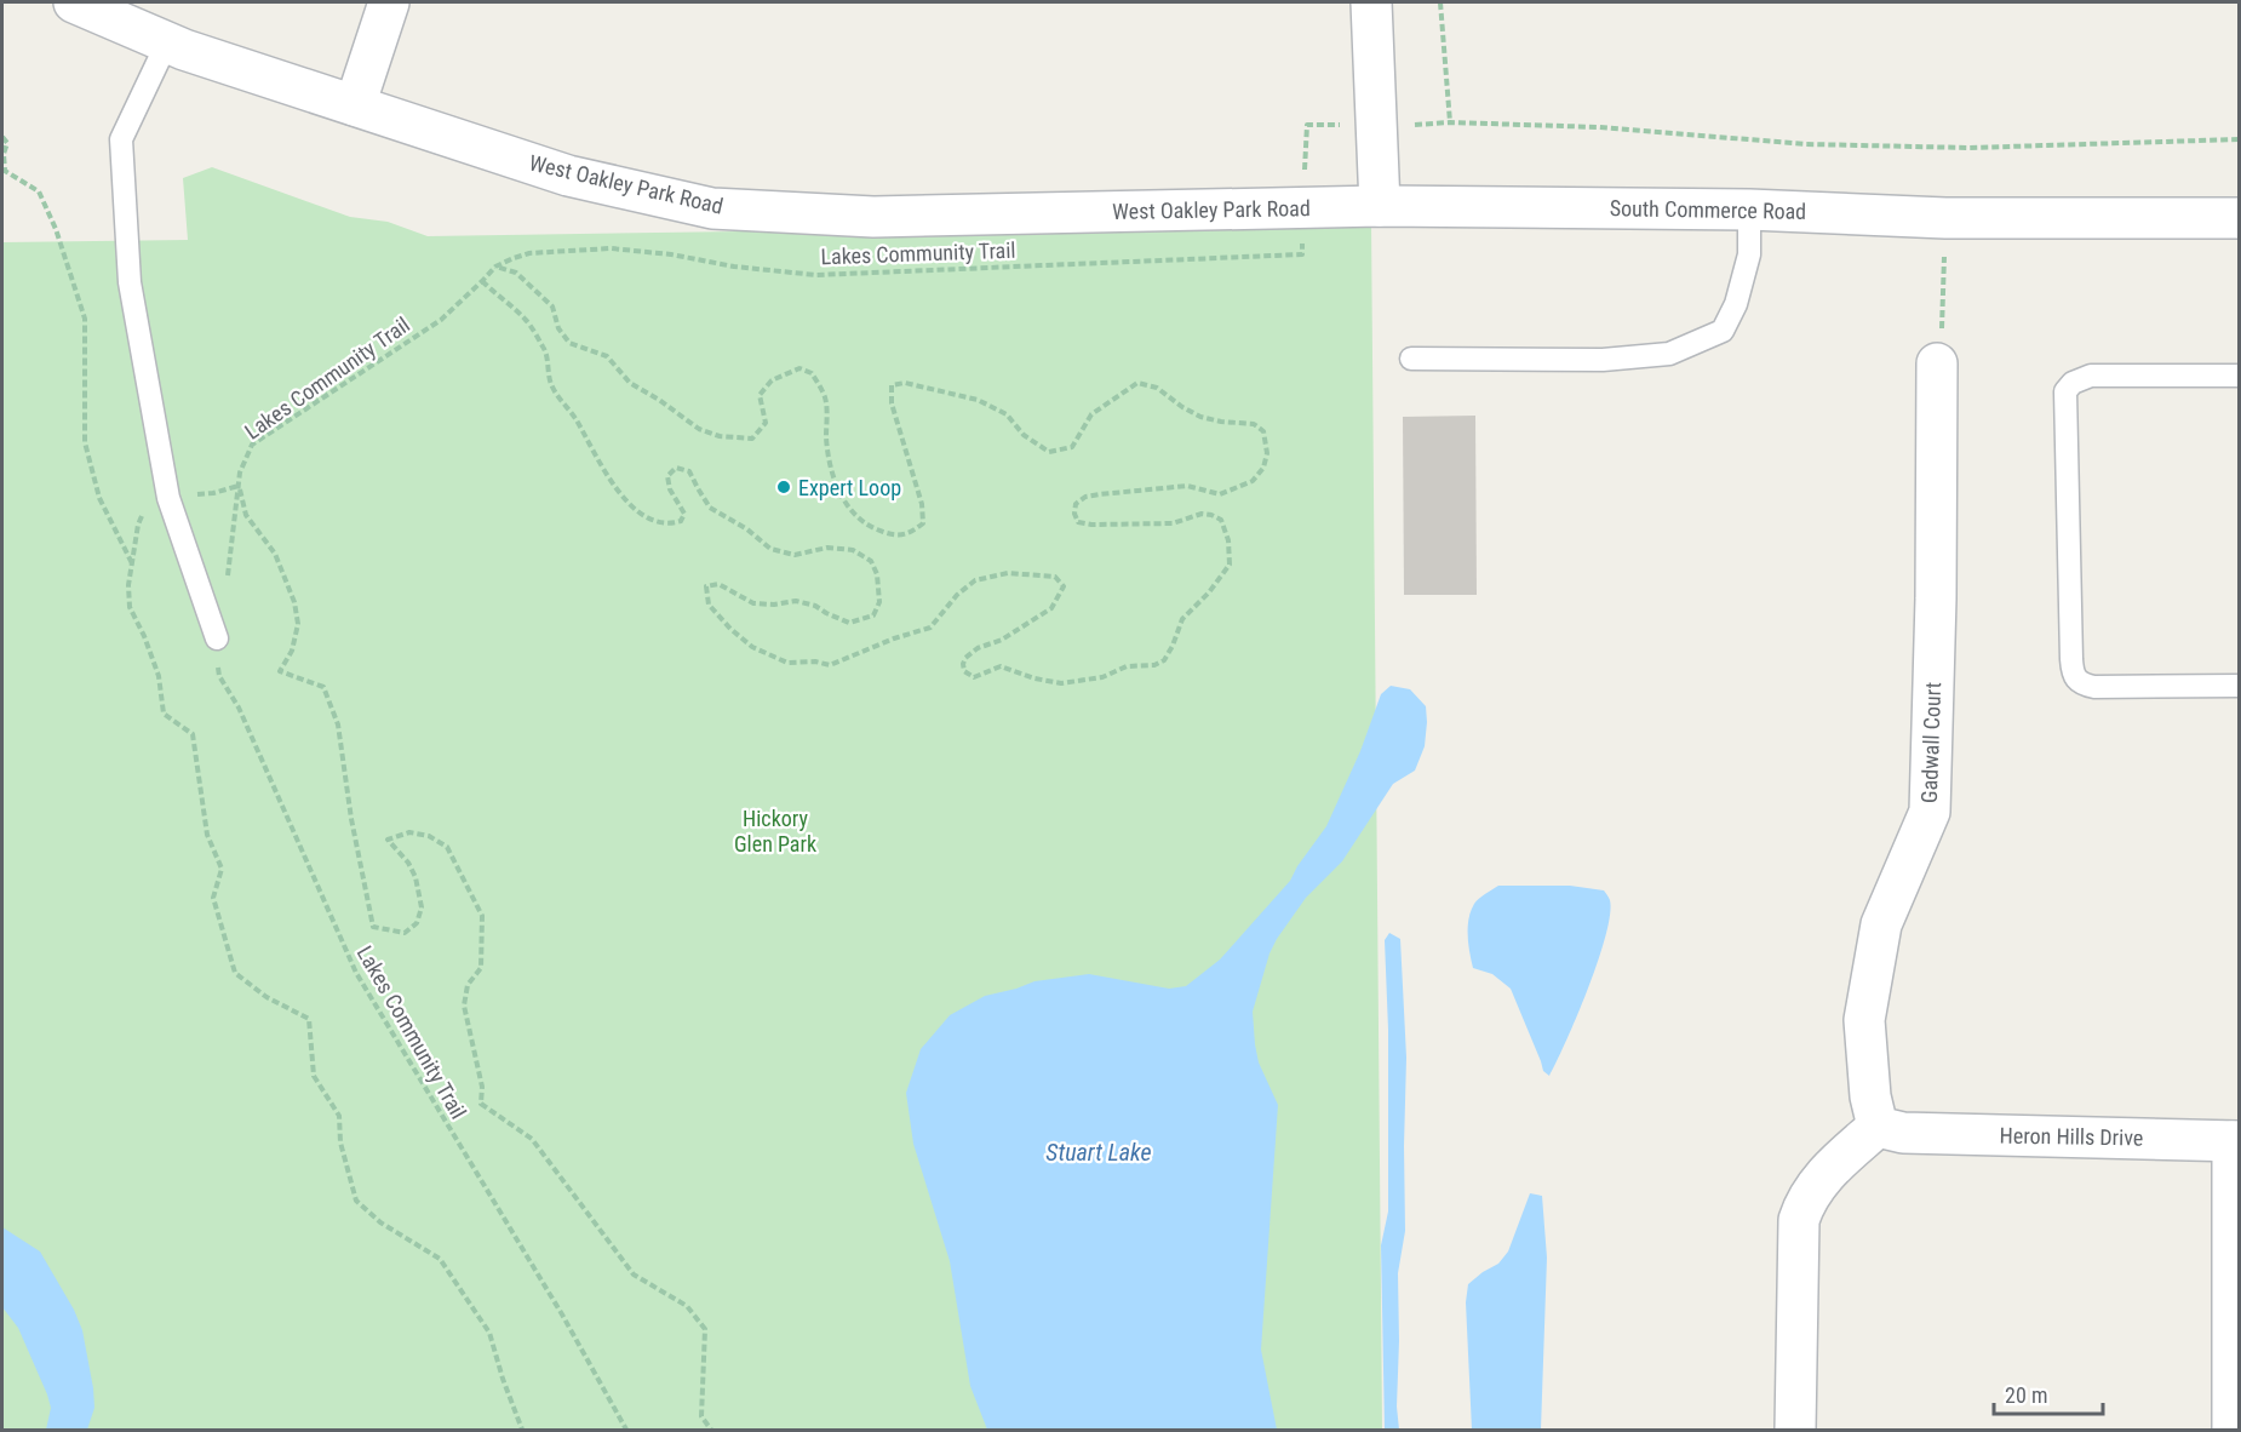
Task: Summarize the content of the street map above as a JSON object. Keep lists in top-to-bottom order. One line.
{"streets":{"street":["West Oakley Park Road","South Commerce Road","Gadwall Court","Heron Hills Drive"],"path":["Lakes Community Trail"]},"crossings":[["West Oakley Park Road","South Commerce Road"],["West Oakley Park Road","Lakes Community Trail"],["Gadwall Court","Heron Hills Drive"]],"water":["Stuart Lake"],"parks":["Hickory Glen Park"],"places":["Expert Loop"],"scale_bar":"20 m"}
